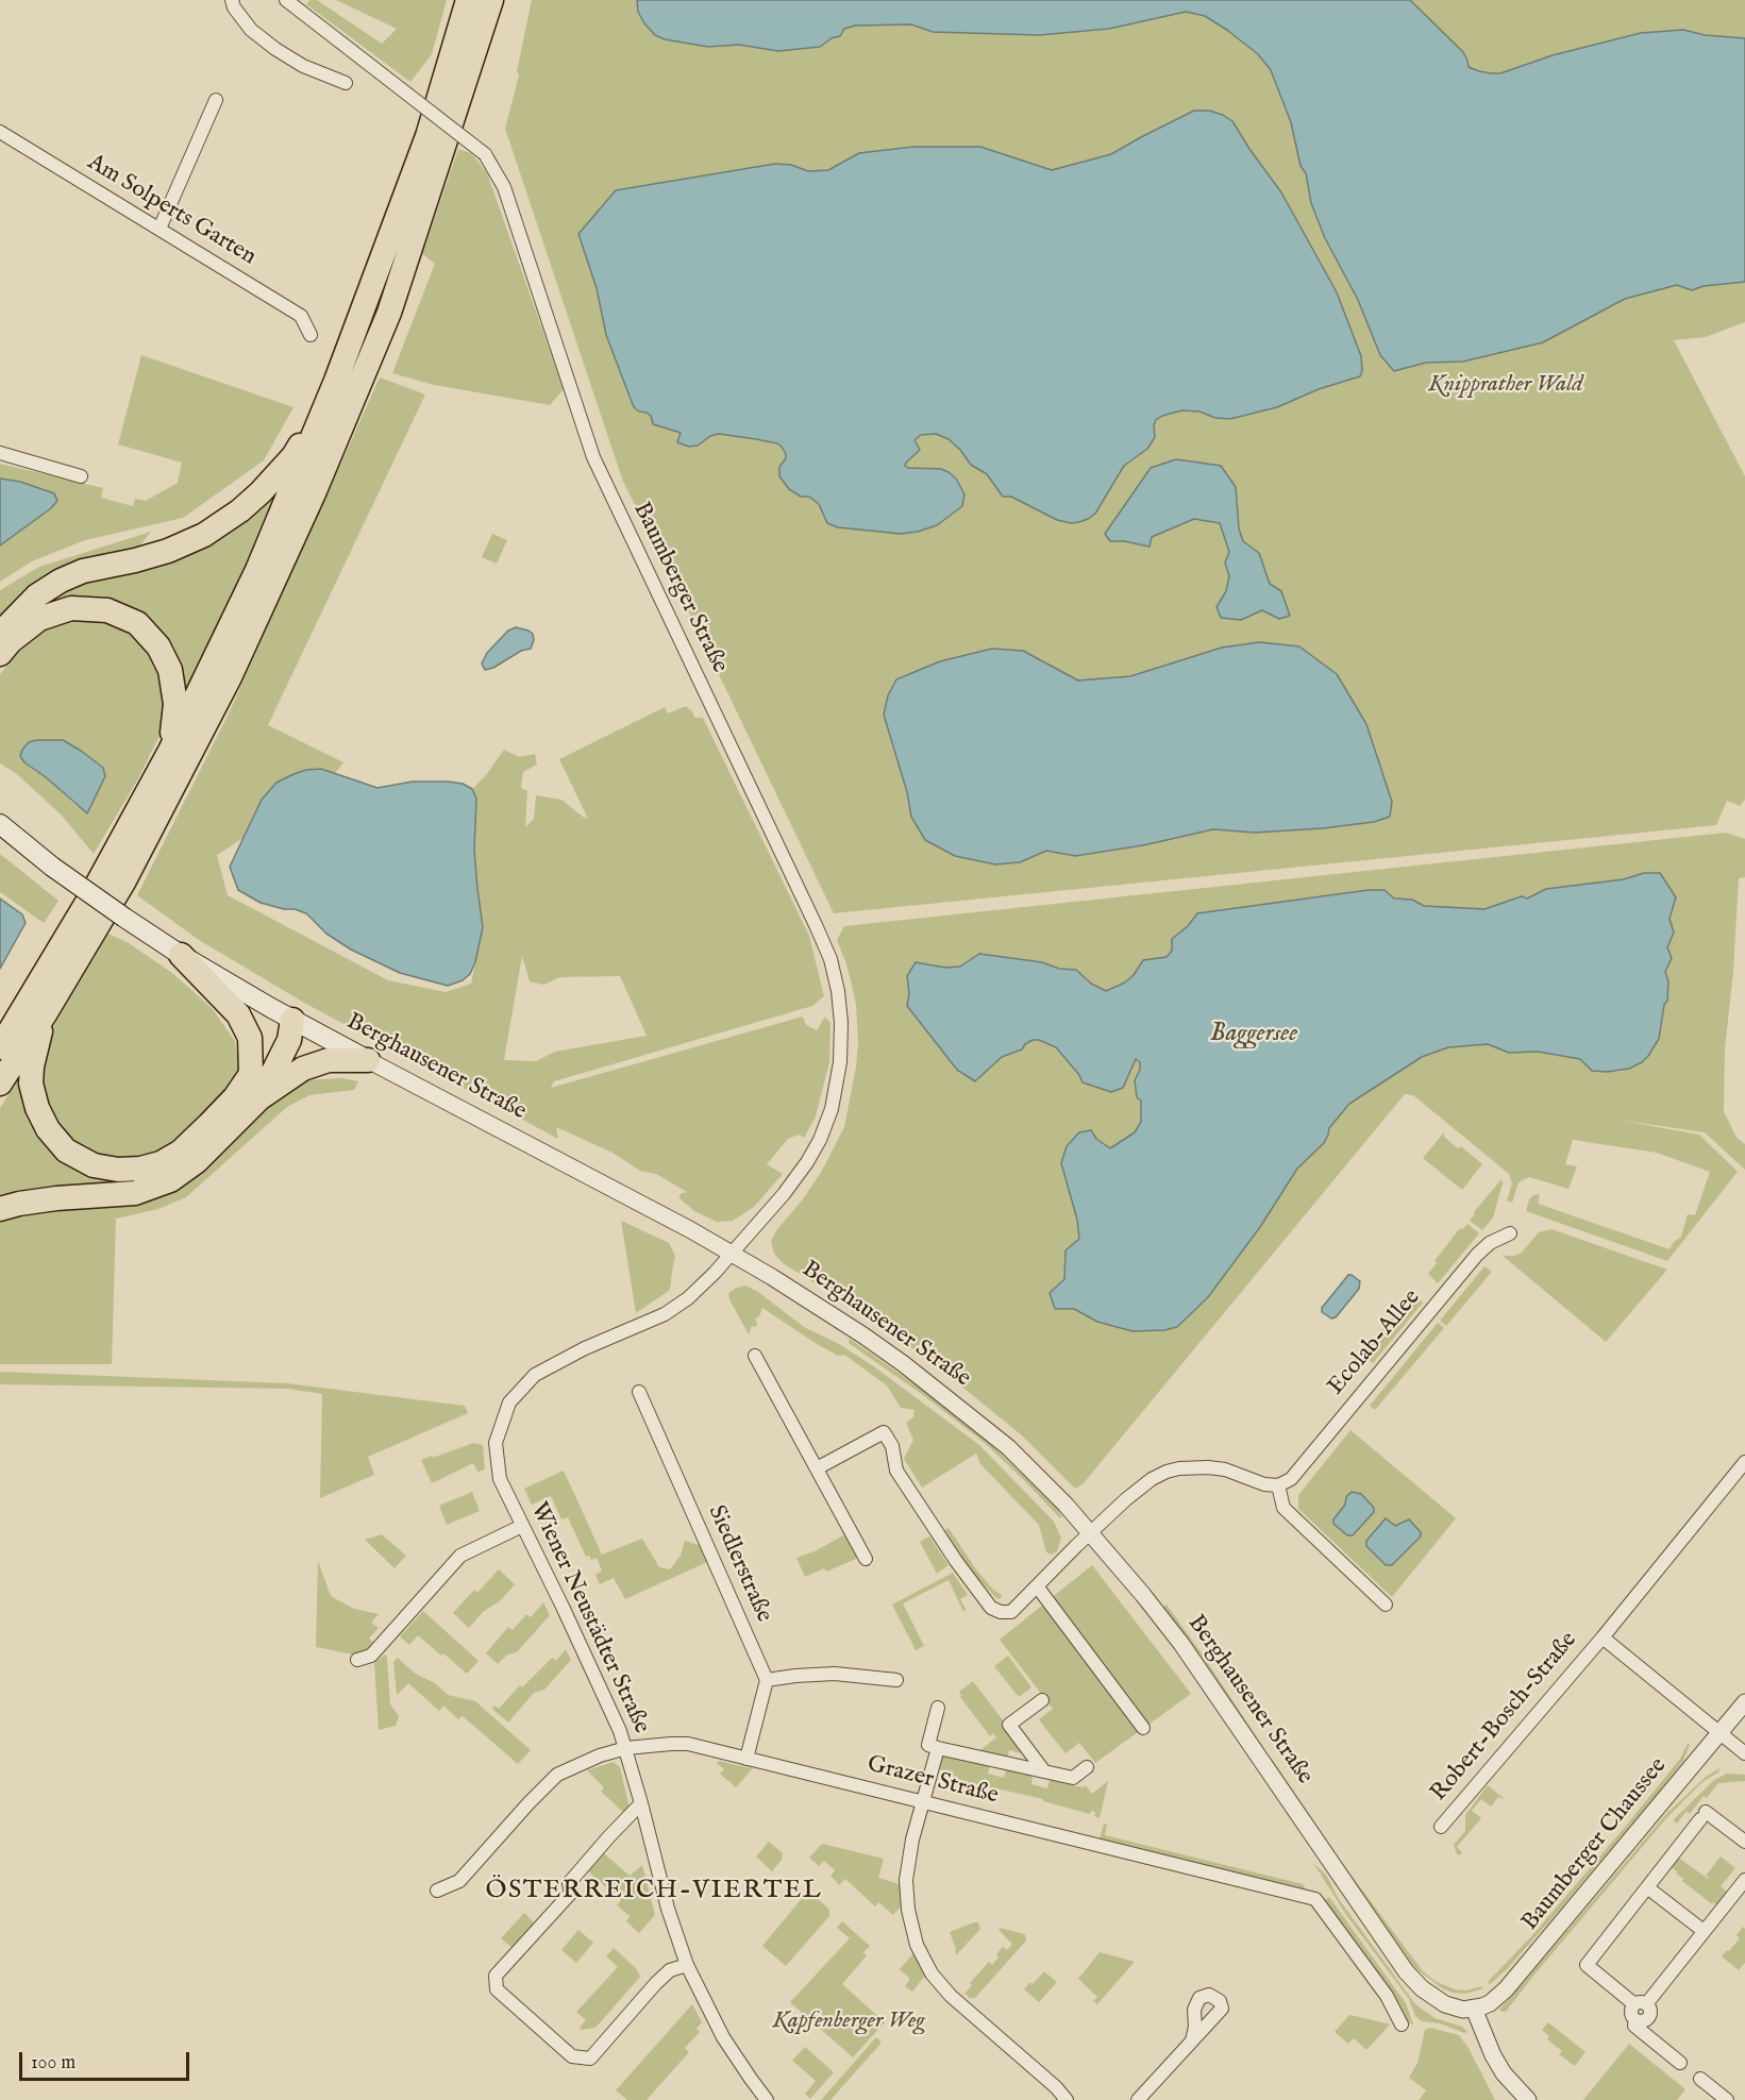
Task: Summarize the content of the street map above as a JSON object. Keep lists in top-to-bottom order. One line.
{"streets":{"main road":["Berghausener Straße"],"street":["Am Solperts Garten","Baumberger Straße","Ecolab-Allee","Siedlerstraße","Wiener Neustädter Straße","Robert-Bosch-Straße","Grazer Straße","Baumberger Chaussee"]},"crossings":[["Baumberger Straße","Berghausener Straße"],["Baumberger Straße","Wiener Neustädter Straße"],["Berghausener Straße","Wiener Neustädter Straße"],["Berghausener Straße","Baumberger Chaussee"],["Wiener Neustädter Straße","Grazer Straße"],["Robert-Bosch-Straße","Baumberger Chaussee"]],"districts":["ÖSTERREICH-VIERTEL"],"water":["Baggersee"],"parks":["Knipprather Wald","Kapfenberger Weg"],"scale_bar":"100 m"}
